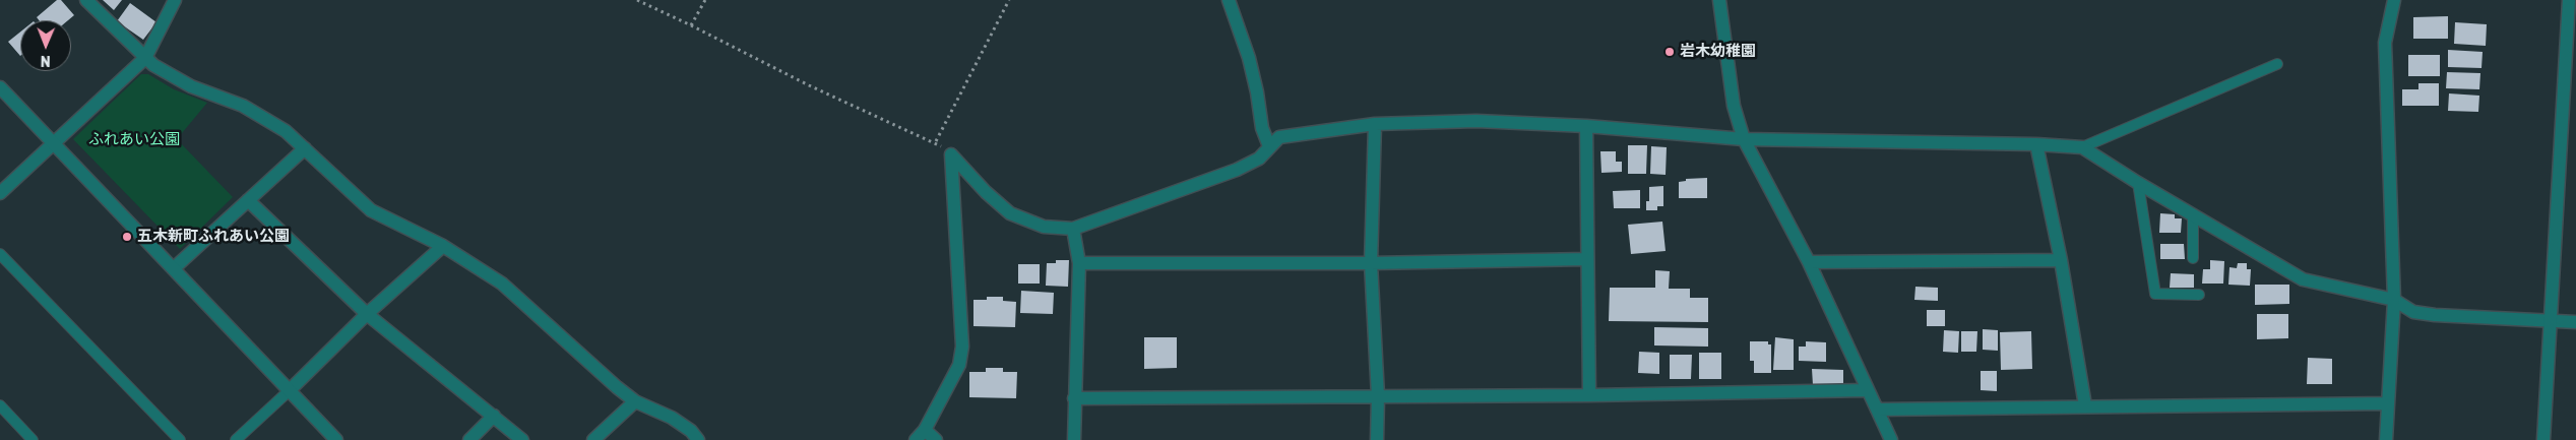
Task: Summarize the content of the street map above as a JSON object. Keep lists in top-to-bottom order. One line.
{"parks":["ふれあい公園"],"places":["岩木幼稚園","五木新町ふれあい公園"],"north":"bottom"}
